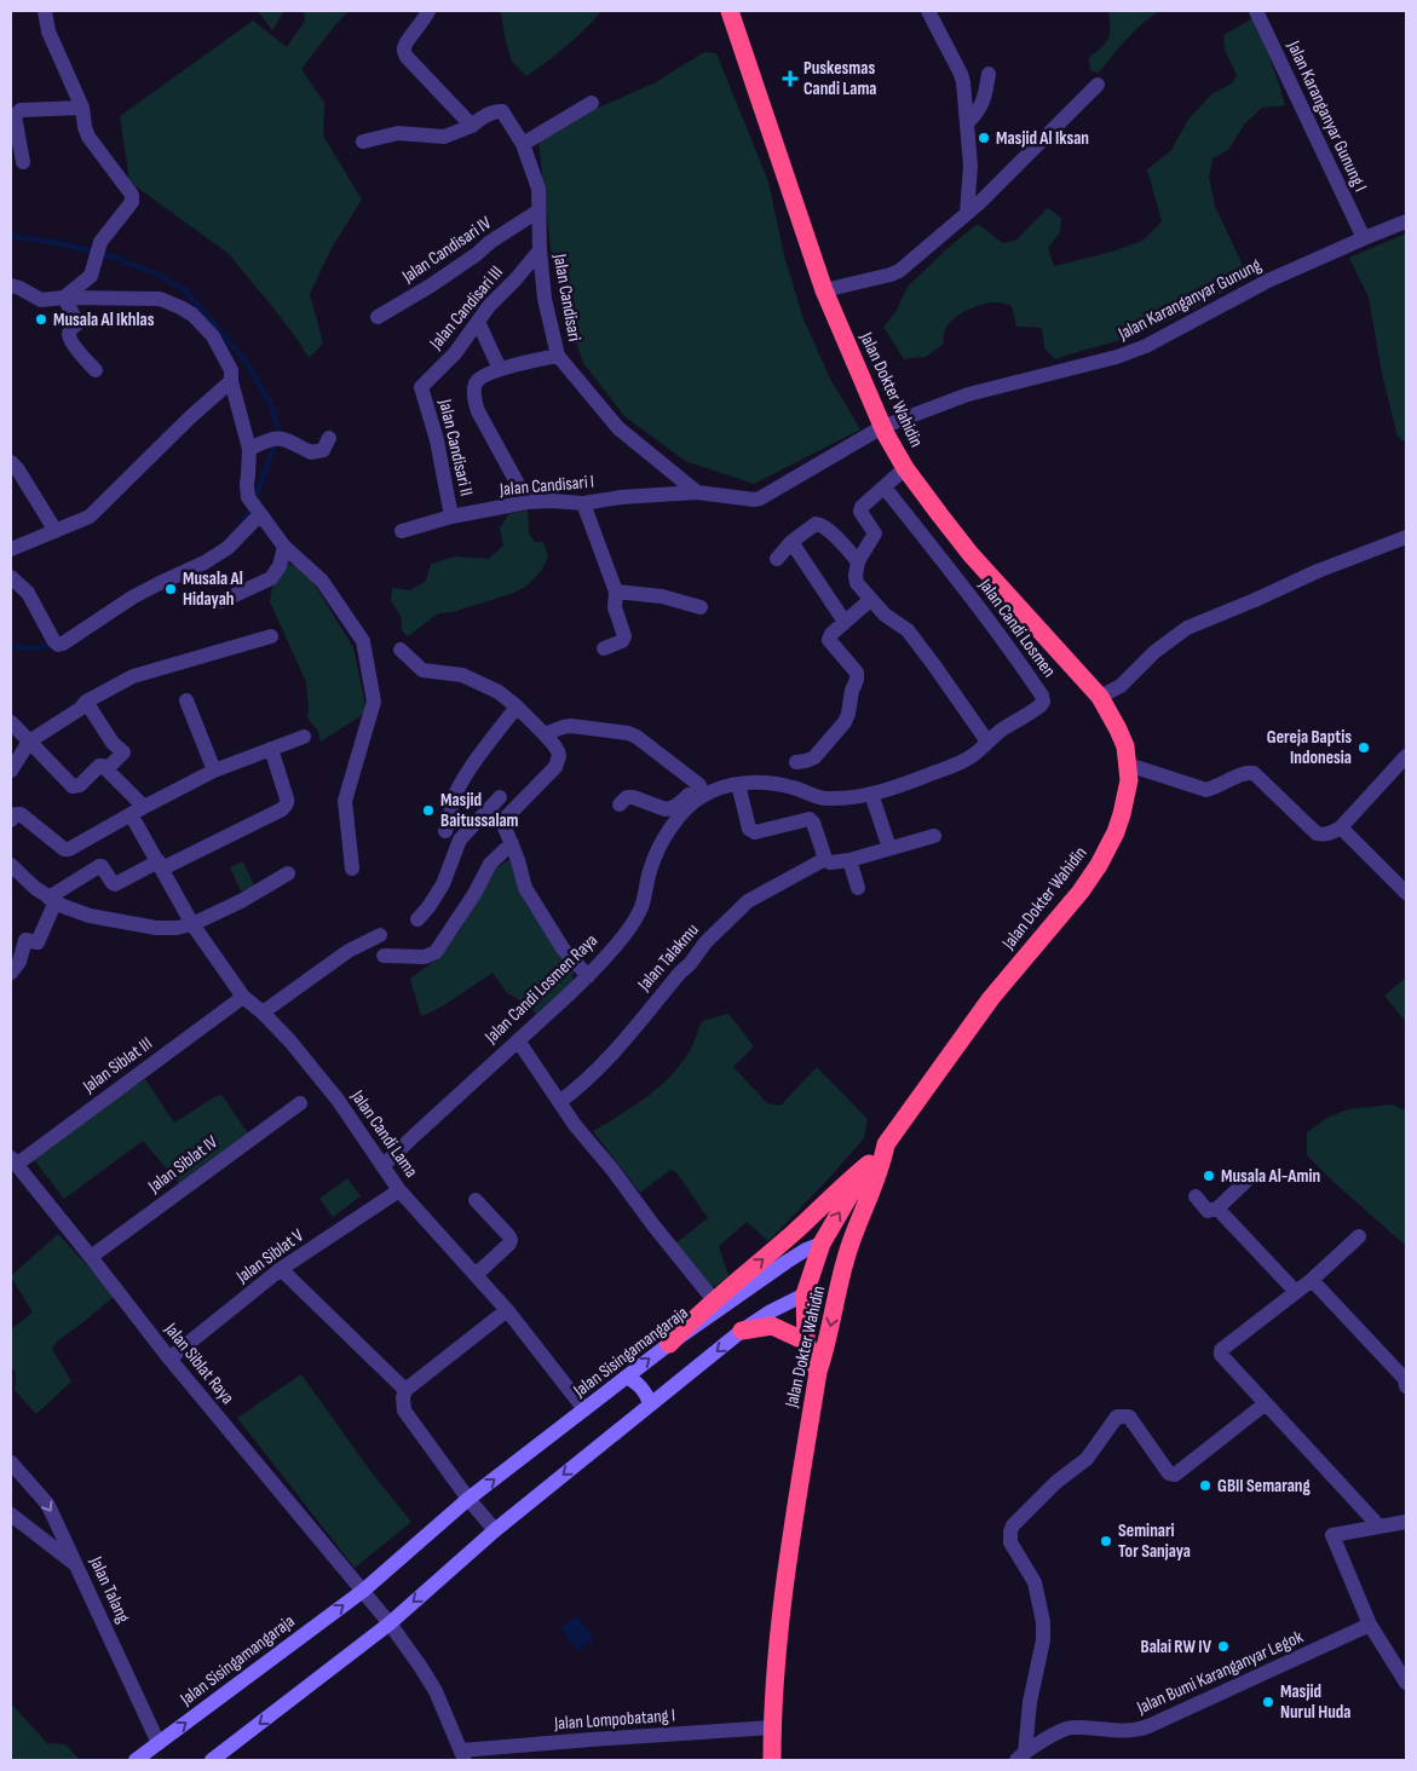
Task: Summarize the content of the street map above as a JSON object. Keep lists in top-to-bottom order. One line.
{"streets":{"highway":["Jalan Dokter Wahidin"],"main road":["Jalan Sisingamangaraja"],"street":["Jalan Karanganyar Gunung I","Jalan Candisari IV","Jalan Candisari","Jalan Karanganyar Gunung","Jalan Candisari III","Jalan Candisari II","Jalan Candisari I","Jalan Candi Losmen","Jalan Talakmu","Jalan Candi Losmen Raya","Jalan Siblat III","Jalan Candi Lama","Jalan Siblat IV","Jalan Siblat V","Jalan Siblat Raya","Jalan Talang","Jalan Bumi Karanganyar Legok","Jalan Lompobatang I"]},"crossings":[["Jalan Karanganyar Gunung I","Jalan Karanganyar Gunung"],["Jalan Candisari IV","Jalan Candisari"],["Jalan Candisari","Jalan Candisari III"],["Jalan Candisari","Jalan Candisari I"],["Jalan Karanganyar Gunung","Jalan Dokter Wahidin"],["Jalan Candisari III","Jalan Candisari II"],["Jalan Dokter Wahidin","Jalan Lompobatang I"],["Jalan Candisari II","Jalan Candisari I"],["Jalan Candi Losmen","Jalan Candi Losmen Raya"],["Jalan Candi Losmen Raya","Jalan Candi Lama"],["Jalan Siblat III","Jalan Candi Lama"],["Jalan Siblat III","Jalan Siblat Raya"],["Jalan Candi Lama","Jalan Siblat V"],["Jalan Candi Lama","Jalan Sisingamangaraja"],["Jalan Siblat IV","Jalan Siblat Raya"],["Jalan Siblat V","Jalan Siblat Raya"],["Jalan Sisingamangaraja","Jalan Siblat Raya"],["Jalan Sisingamangaraja","Jalan Talang"]],"places":{"health":["Puskesmas Candi Lama"],"other":["Masjid Al Iksan","Musala Al Ikhlas","Musala Al Hidayah","Gereja Baptis Indonesia","Masjid Baitussalam","Musala Al-Amin","GBII Semarang","Seminari Tor Sanjaya","Balai RW IV","Masjid Nurul Huda"]}}
